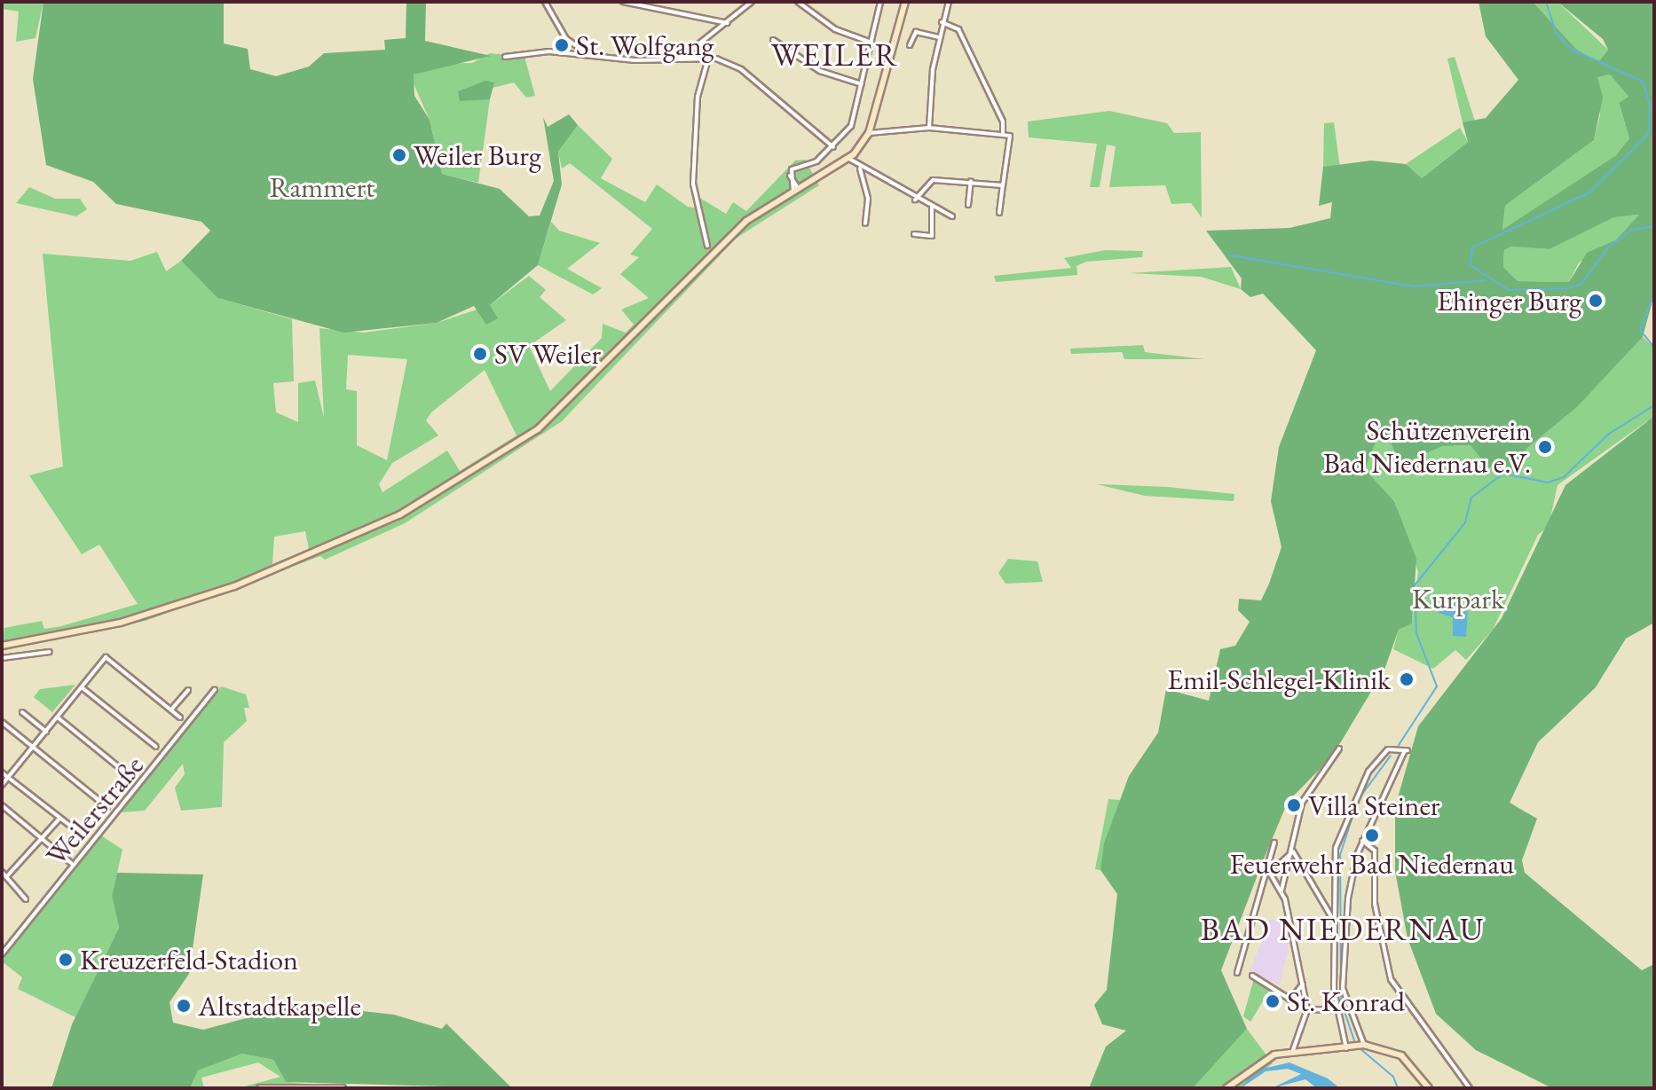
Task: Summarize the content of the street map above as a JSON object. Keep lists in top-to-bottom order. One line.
{"streets":{"street":["Weilerstraße"]},"districts":["WEILER","BAD NIEDERNAU"],"parks":["Rammert","Kurpark"],"places":["St. Wolfgang","Weiler Burg","Ehinger Burg","SV Weiler","Schützenverein Bad Niedernau e.V.","Emil-Schlegel-Klinik","Villa Steiner","Feuerwehr Bad Niedernau","Kreuzerfeld-Stadion","St. Konrad","Altstadtkapelle"]}
